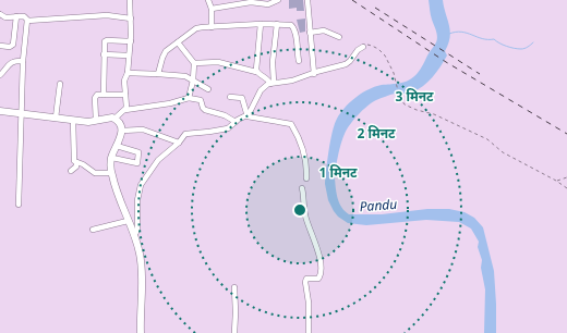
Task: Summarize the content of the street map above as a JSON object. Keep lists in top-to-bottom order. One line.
{"water":["Pandu"],"rings":["3 मिनट","2 मिनट","1 मिनट"]}
